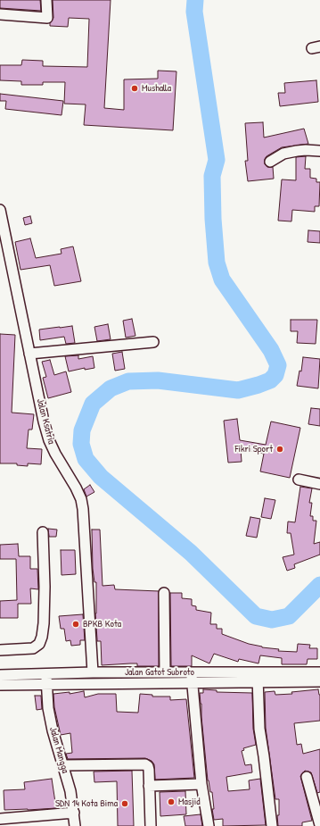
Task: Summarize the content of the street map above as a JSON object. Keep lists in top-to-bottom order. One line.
{"streets":{"street":["Jalan Ksatria","Jalan Gatot Subroto","Jalan Mangga"]},"crossings":[["Jalan Ksatria","Jalan Gatot Subroto"],["Jalan Gatot Subroto","Jalan Mangga"]],"places":["Mushalla","Fikri Sport","BPKB Kota","Masjid","SDN 14 Kota Bima"]}
